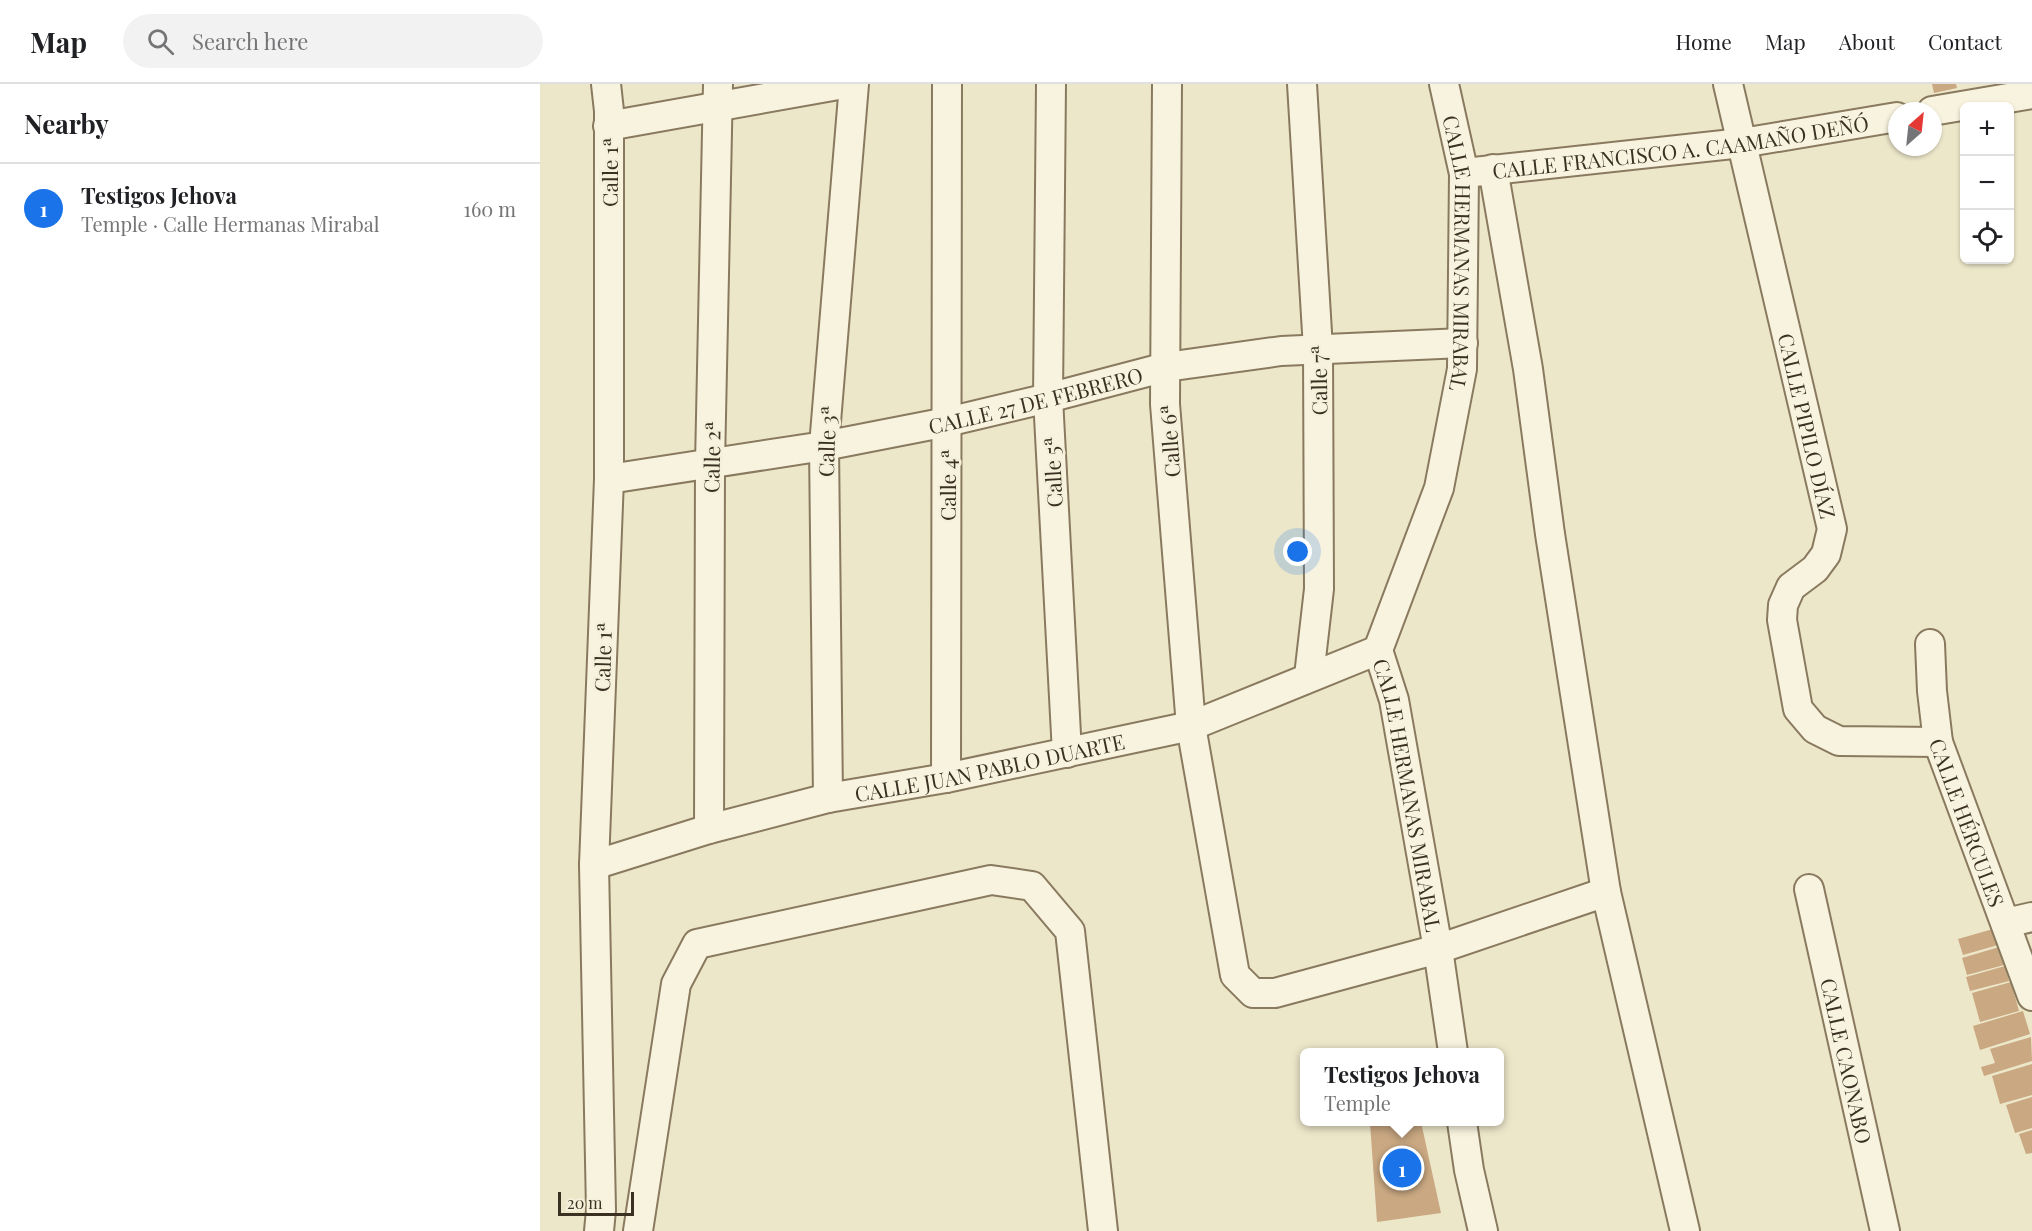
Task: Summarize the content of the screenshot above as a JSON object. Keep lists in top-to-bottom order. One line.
{"streets":{"street":["CALLE FRANCISCO A. CAAMAÑO DEÑÓ","Calle 1ª","CALLE HERMANAS MIRABAL","Calle 7ª","CALLE 27 DE FEBRERO","CALLE PIPILO DÍAZ","Calle 3ª","Calle 6ª","Calle 2ª","Calle 5ª","Calle 4ª","CALLE JUAN PABLO DUARTE","CALLE HÉRCULES","CALLE CAONABO"]},"crossings":[["CALLE FRANCISCO A. CAAMAÑO DEÑÓ","CALLE HERMANAS MIRABAL"],["CALLE FRANCISCO A. CAAMAÑO DEÑÓ","CALLE PIPILO DÍAZ"],["Calle 1ª","CALLE 27 DE FEBRERO"],["Calle 1ª","CALLE JUAN PABLO DUARTE"],["CALLE HERMANAS MIRABAL","CALLE 27 DE FEBRERO"],["CALLE HERMANAS MIRABAL","Calle 6ª"],["CALLE HERMANAS MIRABAL","CALLE JUAN PABLO DUARTE"],["Calle 7ª","CALLE 27 DE FEBRERO"],["Calle 7ª","CALLE JUAN PABLO DUARTE"],["CALLE 27 DE FEBRERO","Calle 3ª"],["CALLE 27 DE FEBRERO","Calle 6ª"],["CALLE 27 DE FEBRERO","Calle 2ª"],["CALLE 27 DE FEBRERO","Calle 5ª"],["CALLE 27 DE FEBRERO","Calle 4ª"],["CALLE PIPILO DÍAZ","CALLE HÉRCULES"],["Calle 3ª","CALLE JUAN PABLO DUARTE"],["Calle 6ª","CALLE JUAN PABLO DUARTE"],["Calle 2ª","CALLE JUAN PABLO DUARTE"],["Calle 5ª","CALLE JUAN PABLO DUARTE"],["Calle 4ª","CALLE JUAN PABLO DUARTE"]],"scale_bar":"20 m","north":"top right","page":{"header":"Map","search":"Search here","nav":["Home","Map","About","Contact"],"heading":"Nearby","map_buttons":["+","−"],"list":[{"mark":"1","name":"Testigos Jehova","note":"Temple · Calle Hermanas Mirabal","value":"160 m"}],"popup":["Testigos Jehova","Temple"],"pins":"1","scale":"20 m"}}
